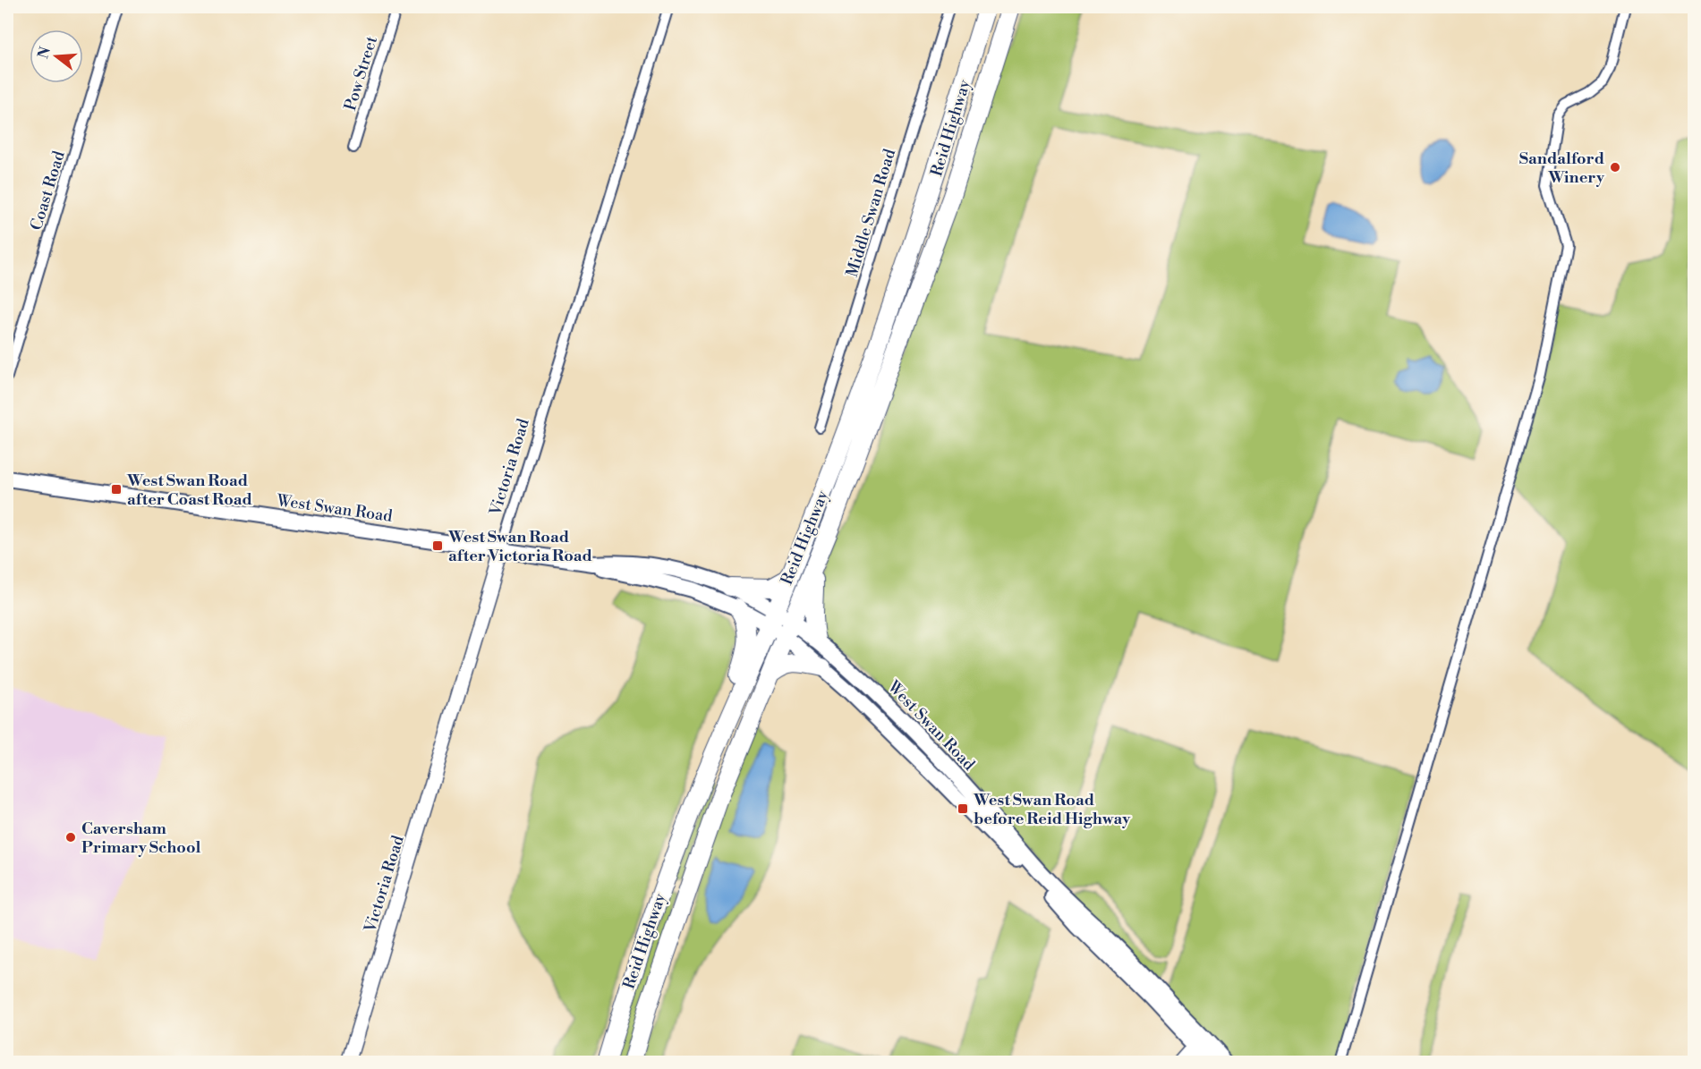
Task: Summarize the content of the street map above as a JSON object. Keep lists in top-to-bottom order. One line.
{"streets":{"highway":["Reid Highway"],"main road":["West Swan Road"],"street":["Pow Street","Coast Road","Middle Swan Road","Victoria Road"]},"crossings":[["Reid Highway","West Swan Road"],["Victoria Road","West Swan Road"]],"places":{"other":["Sandalford Winery","Caversham Primary School"],"transit":["West Swan Road after Coast Road","West Swan Road after Victoria Road","West Swan Road before Reid Highway"]},"north":"left"}
